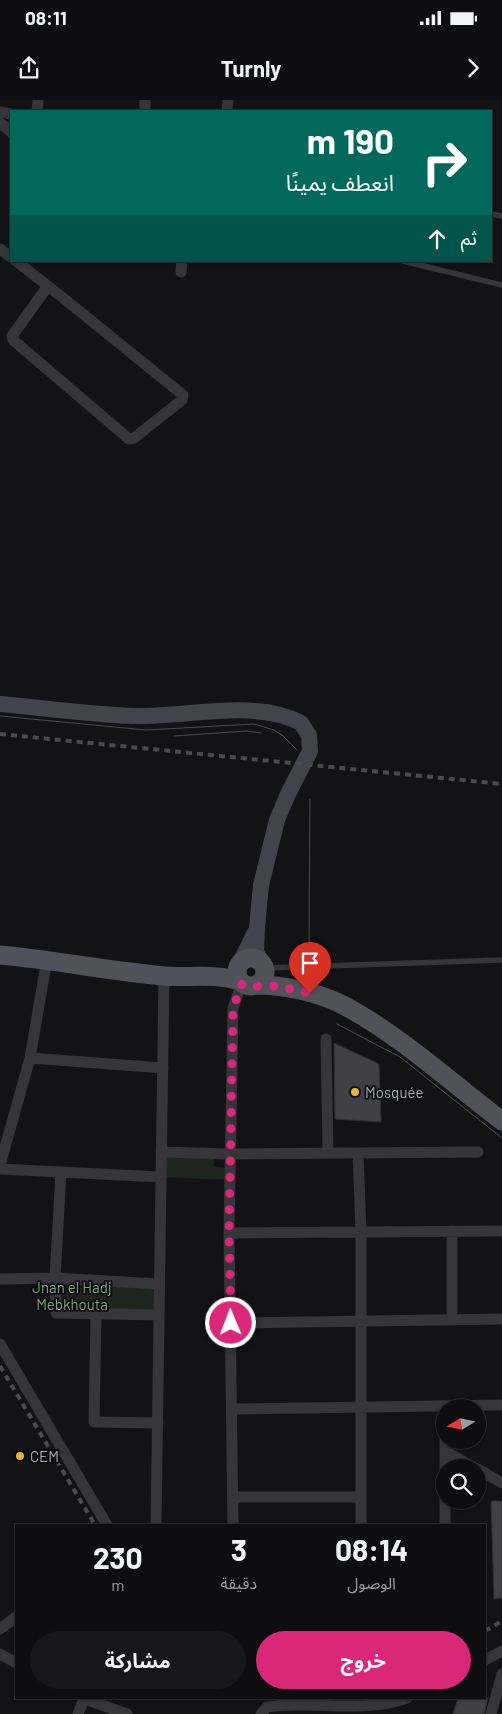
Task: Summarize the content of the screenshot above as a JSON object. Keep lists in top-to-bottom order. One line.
{"parks":["Jnan el Hadj Mebkhouta"],"places":["Mosquée","CEM"],"north":"left","page":{"status":"08:11","header":"Turnly","turn":["190 m","انعطف يمينًا"],"then":"ثم","eta":["08:14","الوصول","3","دقيقة","230","m"],"buttons":["خروج","مشاركة"]}}
